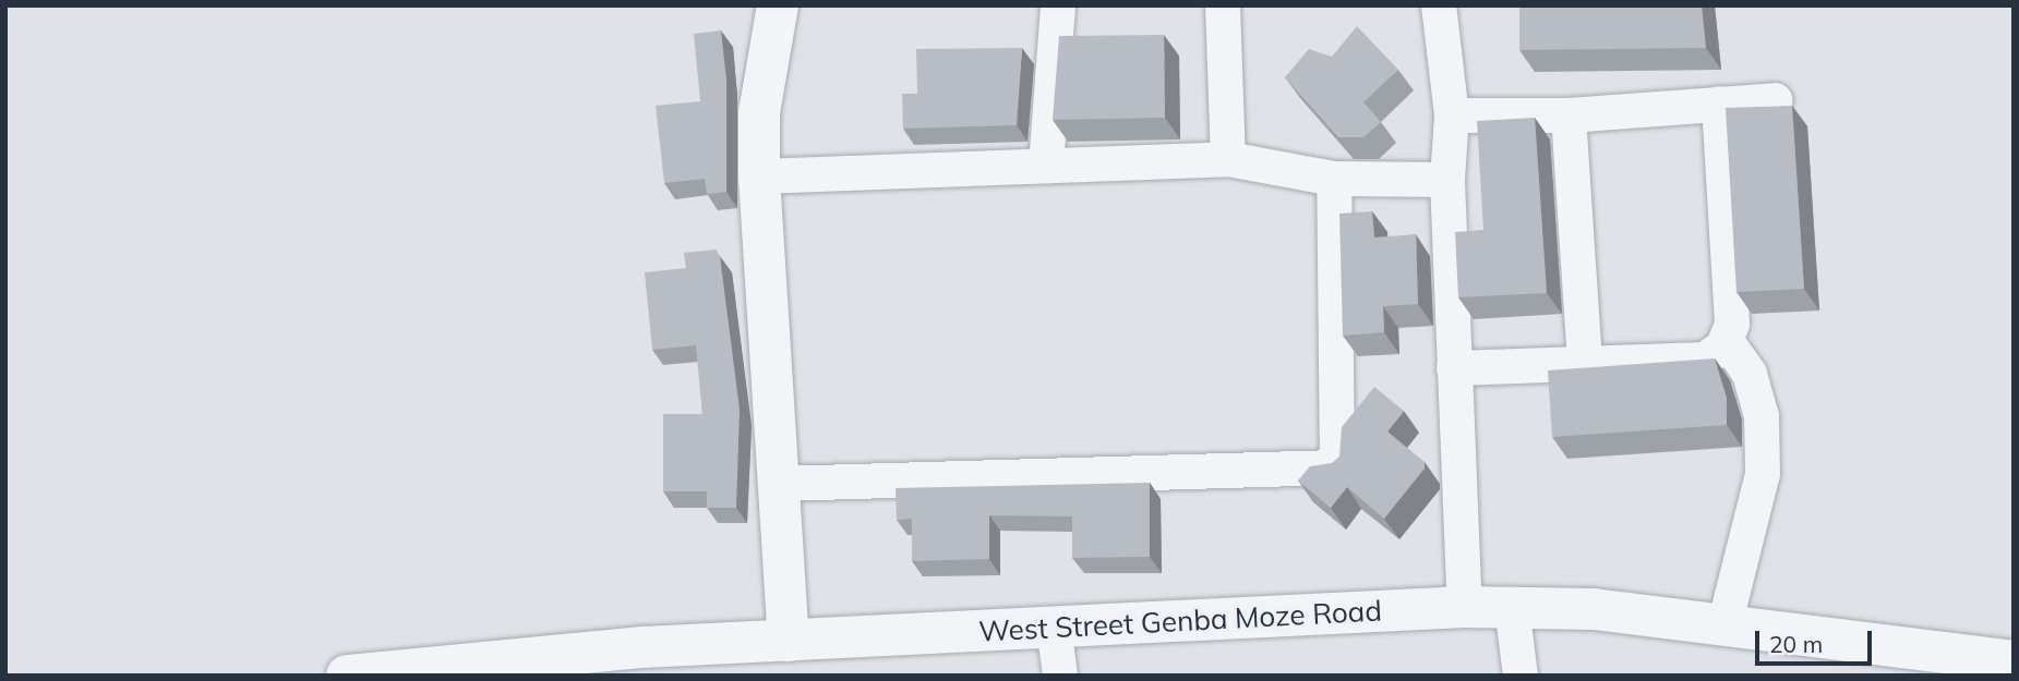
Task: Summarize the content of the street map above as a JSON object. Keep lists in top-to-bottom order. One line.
{"streets":{"street":["West Street Genba Moze Road"]},"scale_bar":"20 m"}
